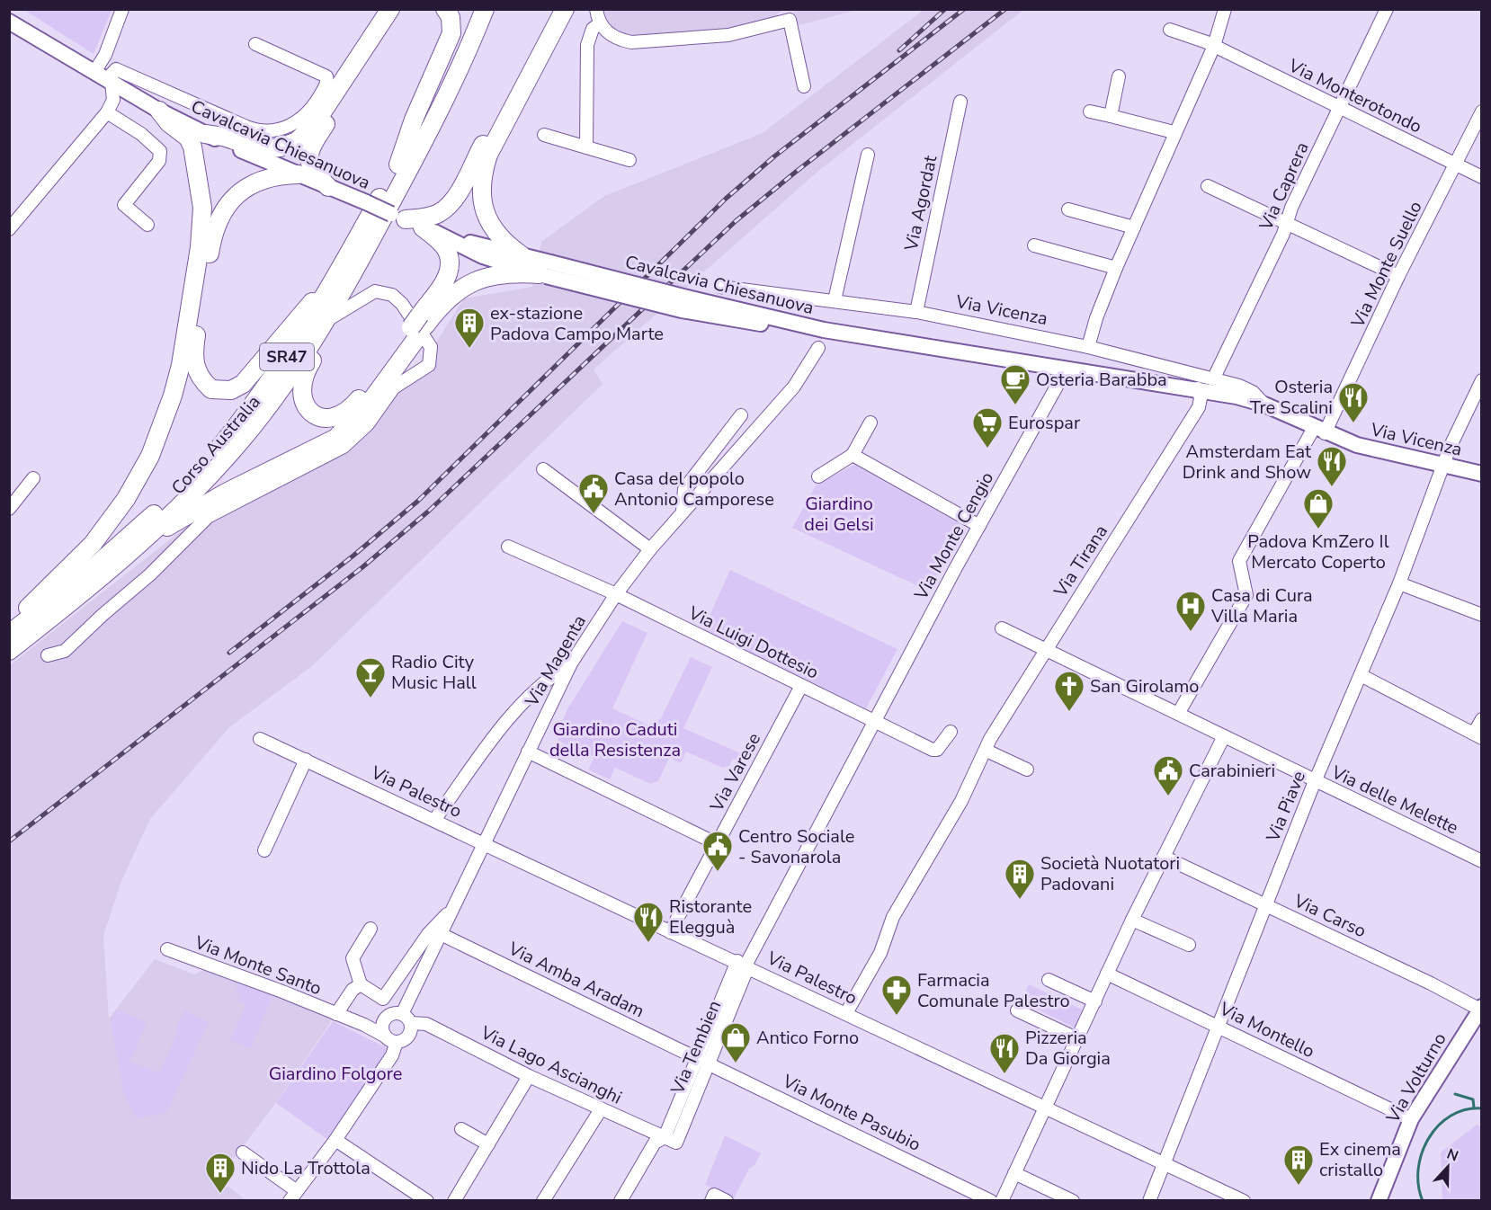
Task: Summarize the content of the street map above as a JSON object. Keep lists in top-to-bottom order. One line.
{"streets":{"highway":["SR47","Corso Australia"],"main road":["Cavalcavia Chiesanuova","Via Vicenza","Via Volturno"],"street":["Via Monterotondo","Via Caprera","Via Agordat","Via Monte Suello","Via Monte Cengio","Via Tirana","Via Luigi Dottesio","Via Magenta","Via Varese","Via Palestro","Via delle Melette","Via Piave","Via Carso","Via Monte Santo","Via Amba Aradam","Via Montello","Via Tembien","Via Lago Ascianghi","Via Monte Pasubio"]},"crossings":[["Via Monterotondo","Via Caprera"],["Via Monterotondo","Via Monte Suello"],["Cavalcavia Chiesanuova","Via Vicenza"],["Via Caprera","Via Vicenza"],["Via Agordat","Via Vicenza"],["Via Monte Suello","Via Vicenza"],["Via Vicenza","Via Monte Cengio"],["Via Vicenza","Via Tirana"],["Via Vicenza","Via Piave"],["Via Monte Cengio","Via Luigi Dottesio"],["Via Monte Cengio","Via Palestro"],["Via Monte Cengio","Via Tembien"],["Via Tirana","Via Palestro"],["Via Tirana","Via delle Melette"],["Via Luigi Dottesio","Via Magenta"],["Via Luigi Dottesio","Via Varese"],["Via Magenta","Via Palestro"],["Via Varese","Via Palestro"],["Via Palestro","Via Piave"],["Via Palestro","Via Tembien"],["Via delle Melette","Via Piave"],["Via Piave","Via Carso"],["Via Piave","Via Montello"],["Via Carso","Via Volturno"],["Via Monte Santo","Via Lago Ascianghi"],["Via Amba Aradam","Via Tembien"],["Via Amba Aradam","Via Monte Pasubio"],["Via Montello","Via Volturno"],["Via Tembien","Via Lago Ascianghi"],["Via Tembien","Via Monte Pasubio"]],"parks":["Giardino dei Gelsi","Giardino Caduti della Resistenza","Giardino Folgore"],"places":{"building":["ex-stazione Padova Campo Marte","Società Nuotatori Padovani","Ex cinema cristallo","Nido La Trottola"],"cafe":["Osteria Barabba"],"restaurant":["Osteria Tre Scalini","Amsterdam Eat Drink and Show","Ristorante Elegguà","Pizzeria Da Giorgia"],"supermarket":["Eurospar"],"public building":["Casa del popolo Antonio Camporese","Carabinieri","Centro Sociale - Savonarola"],"shop":["Padova KmZero Il Mercato Coperto","Antico Forno"],"hospital":["Casa di Cura Villa Maria"],"bar":["Radio City Music Hall"],"church":["San Girolamo"],"pharmacy":["Farmacia Comunale Palestro"]},"north":"top"}
